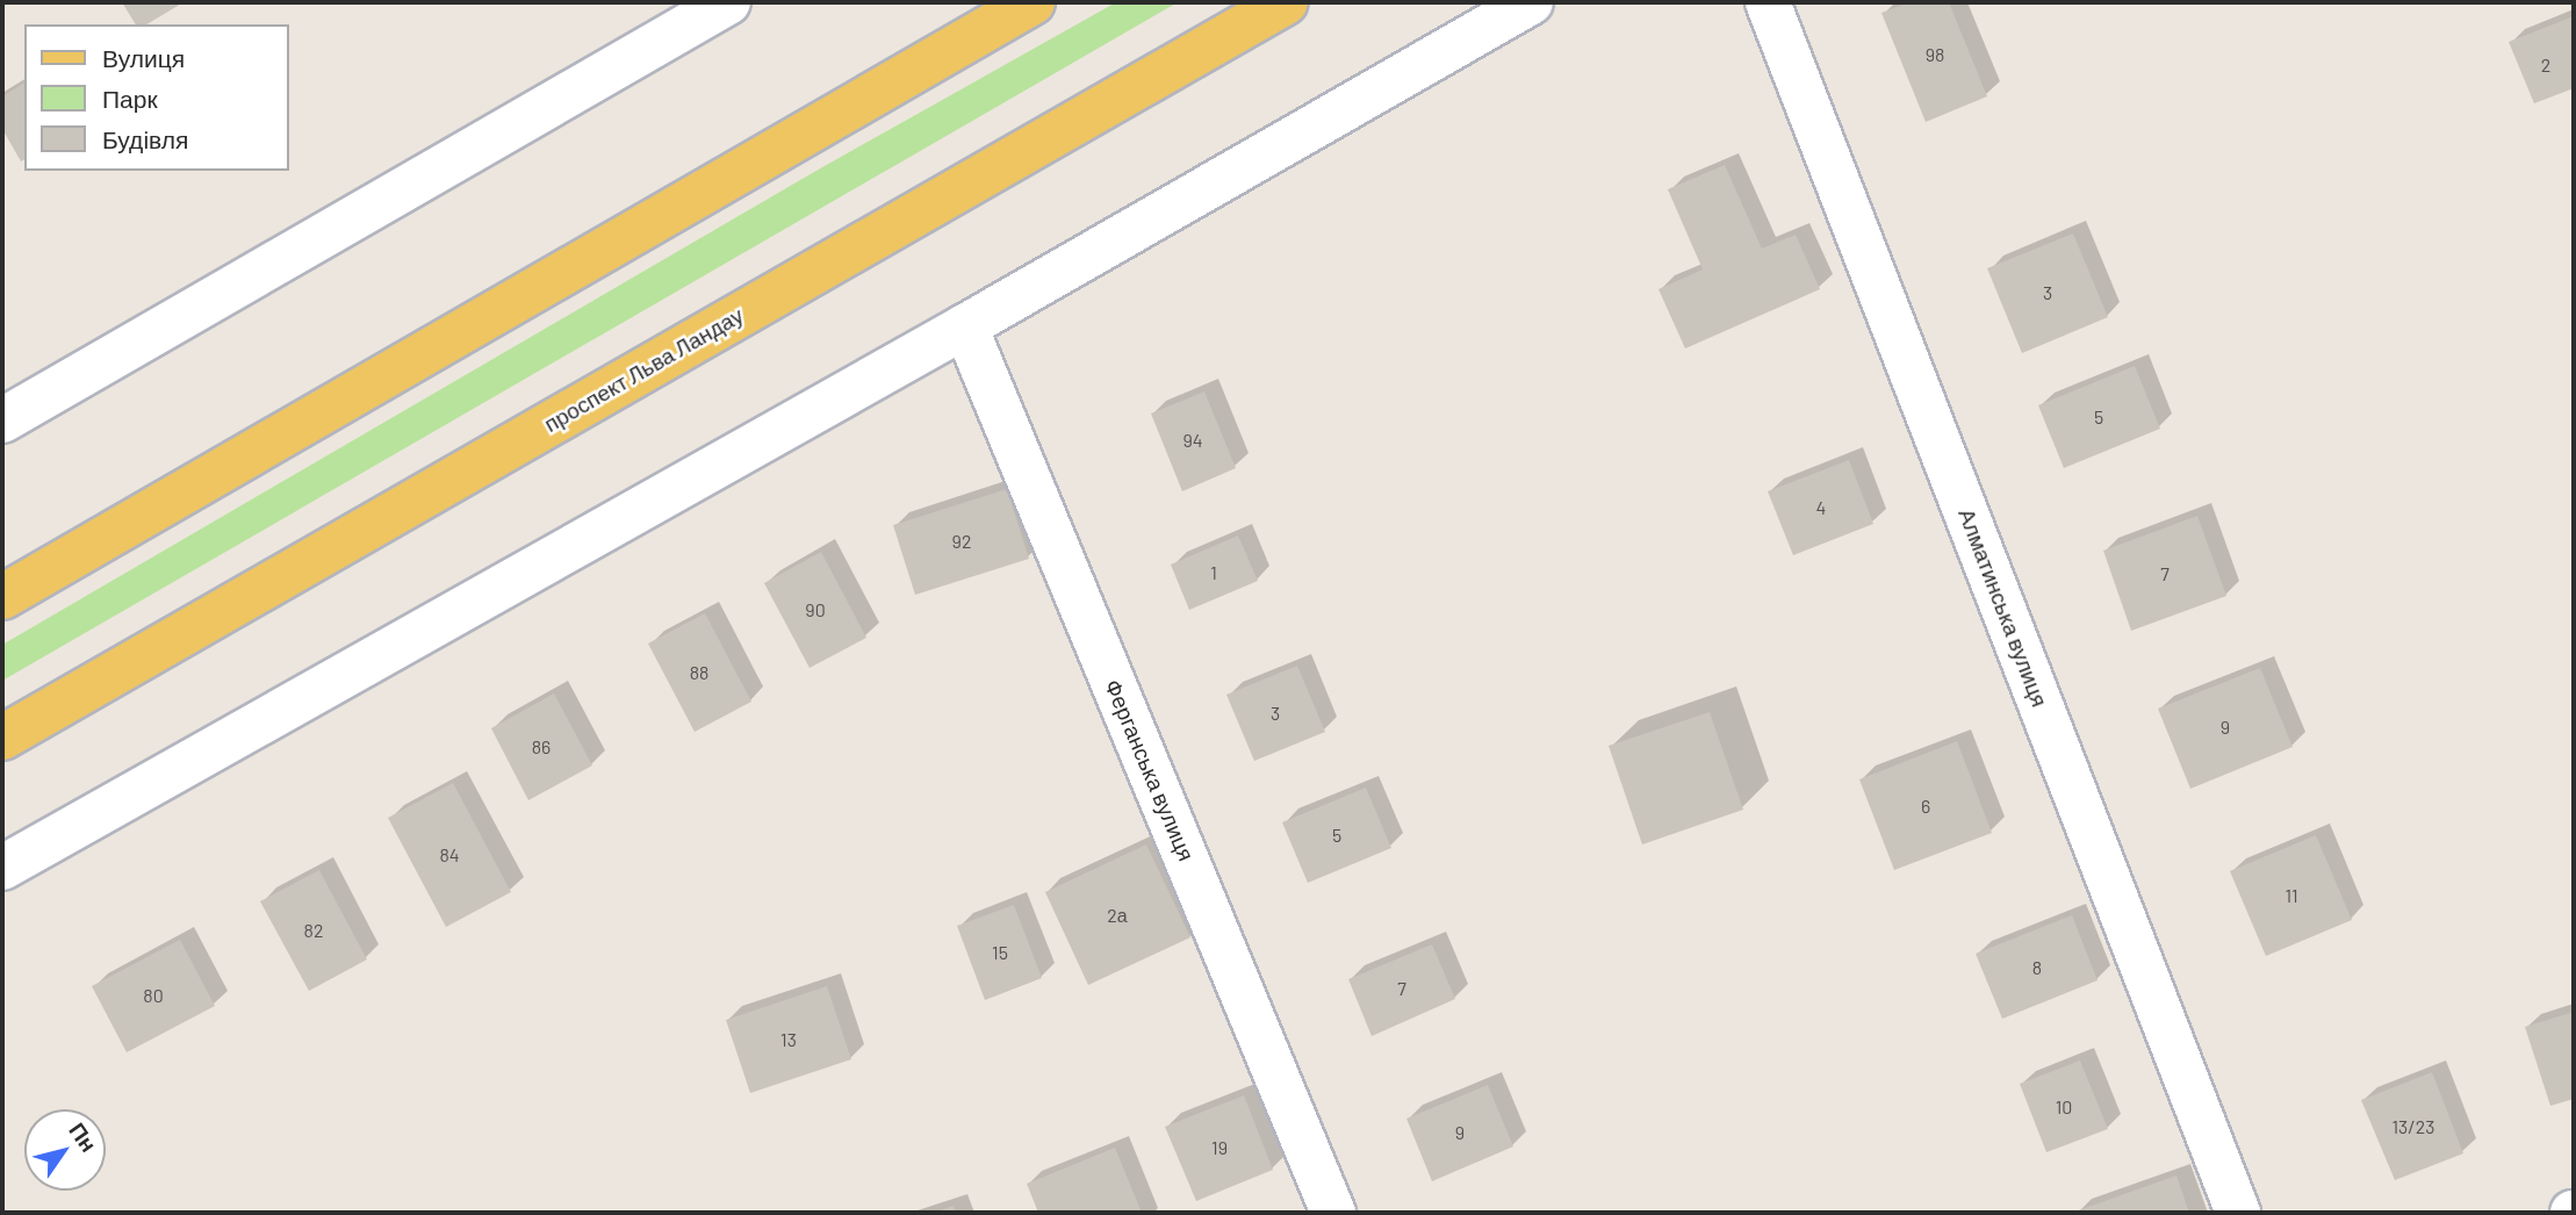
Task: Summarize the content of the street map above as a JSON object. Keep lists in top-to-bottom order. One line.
{"streets":{"main road":["проспект Льва Ландау"],"street":["Алматинська вулиця","Ферганська вулиця"]},"house_numbers":["98","2","3","5","94","4","92","1","7","90","88","3","9","86","6","5","84","11","2а","82","15","8","7","80","13","10","13/23","9","19"],"legend":["Вулиця","Парк","Будівля"],"north":"top right"}
